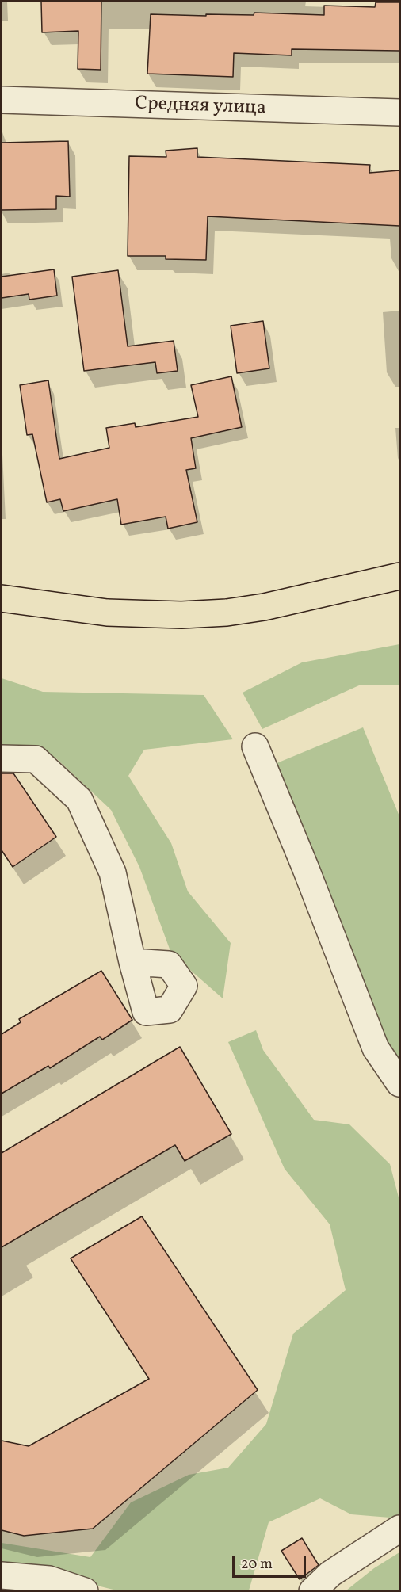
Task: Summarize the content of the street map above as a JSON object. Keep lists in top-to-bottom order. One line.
{"streets":{"street":["Средняя улица"]},"scale_bar":"20 m"}
